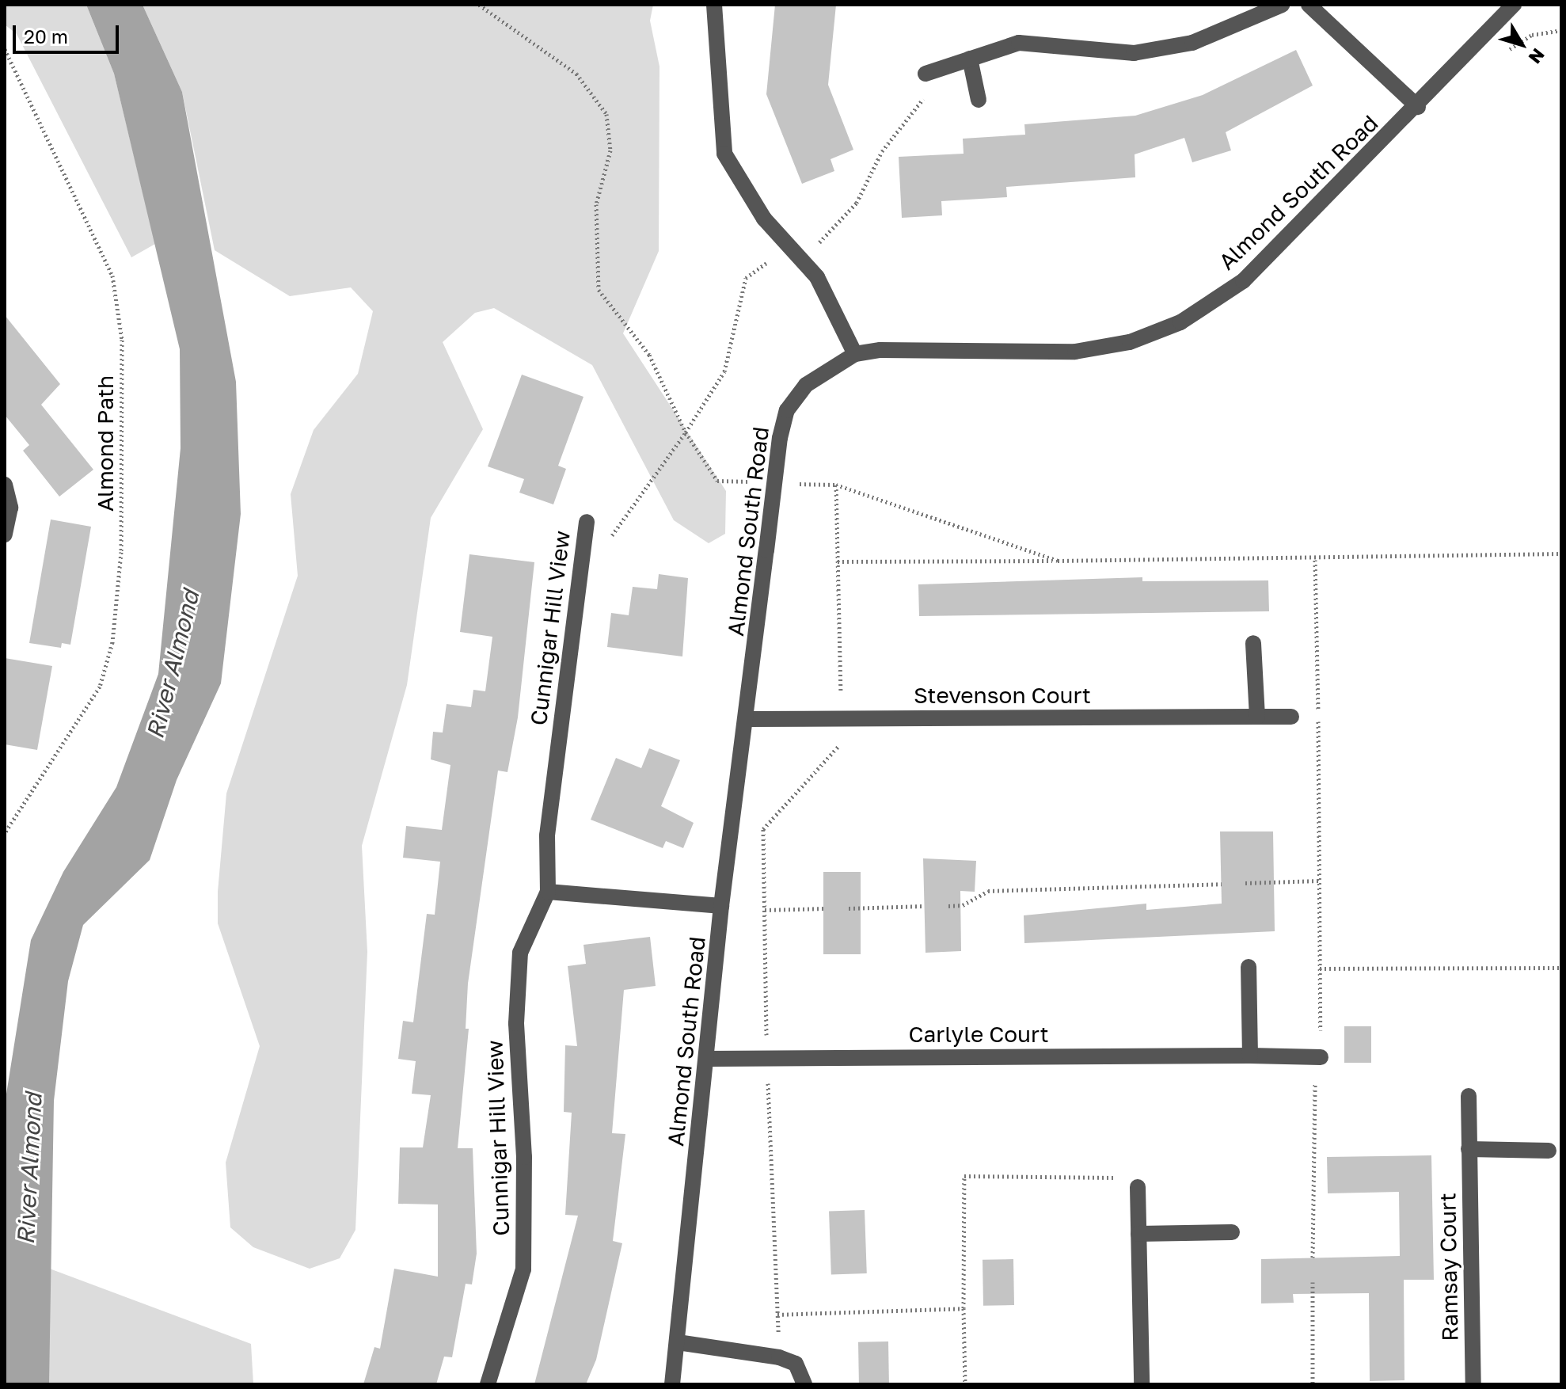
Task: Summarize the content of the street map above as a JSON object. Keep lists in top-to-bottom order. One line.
{"streets":{"street":["Almond South Road","Cunnigar Hill View","Stevenson Court","Carlyle Court","Ramsay Court"],"path":["Almond Path"]},"crossings":[["Almond South Road","Stevenson Court"],["Almond South Road","Carlyle Court"]],"water":["River Almond"],"scale_bar":"20 m","north":"bottom right"}
